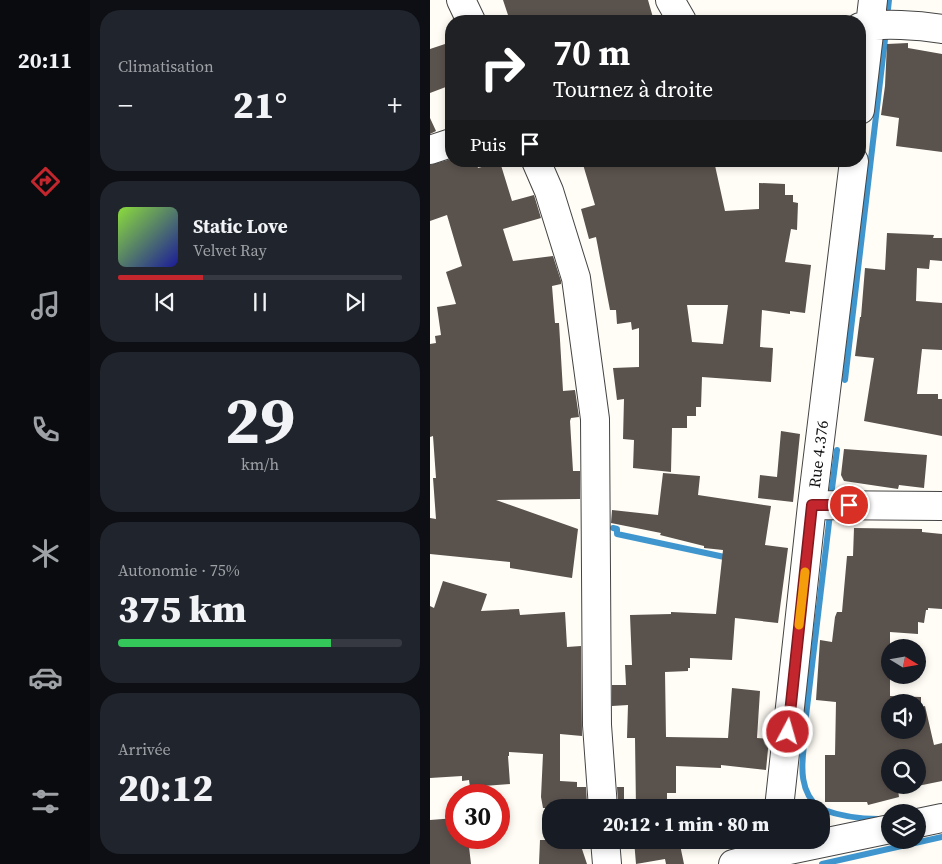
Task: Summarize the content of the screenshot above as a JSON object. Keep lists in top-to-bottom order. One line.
{"streets":{"street":["Rue 4.376"]},"north":"right","page":{"tabs":"20:11","tile":["Climatisation",["29","km/h"],["Autonomie · 75%","375 km"],["Arrivée","20:12"]],"turn":["70 m","Tournez à droite"],"heat":["−","21°","+"],"then":"Puis","song":["Static Love","Velvet Ray"],"limit":"30","trip":"20:12 · 1 min · 80 m"}}
